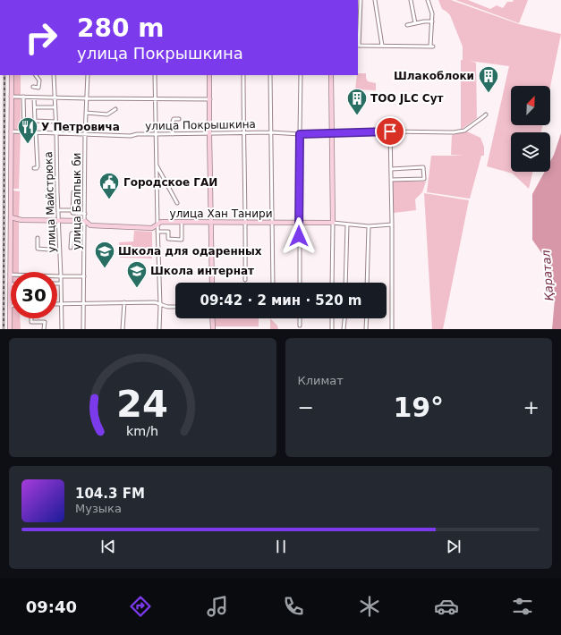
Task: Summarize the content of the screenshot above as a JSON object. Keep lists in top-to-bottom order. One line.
{"streets":{"street":["улица Покрышкина","улица Балпык би","улица Майстрюка","улица Хан Танири"]},"crossings":[["улица Покрышкина","улица Балпык би"],["улица Покрышкина","улица Майстрюка"],["улица Балпык би","улица Хан Танири"],["улица Майстрюка","улица Хан Танири"]],"water":["Қаратал"],"places":{"building":["Шлакоблоки","ТОО JLC Сут"],"restaurant":["У Петровича"],"public building":["Городское ГАИ"],"school or university":["Школа для одаренных","Школа интернат"]},"north":"top right","page":{"turn":["280 m","улица Покрышкина"],"limit":"30","trip":"09:42 · 2 мин · 520 m","tile":"Климат","heat":["−","19°","+"],"song":["104.3 FM","Музыка"],"tabs":"09:40","gauge":["24","km/h"]}}
